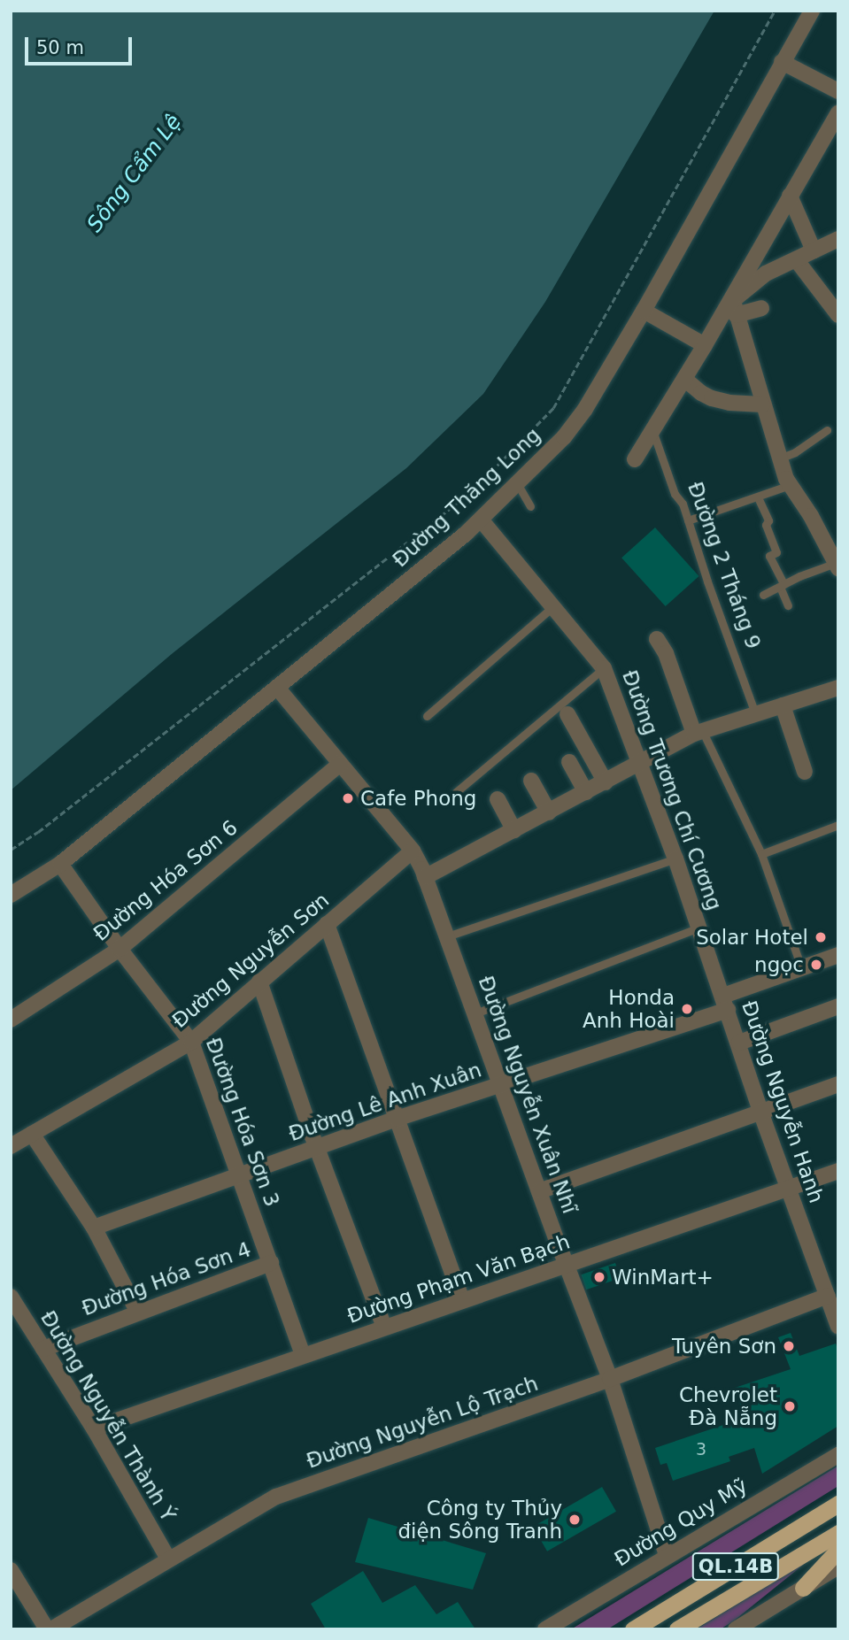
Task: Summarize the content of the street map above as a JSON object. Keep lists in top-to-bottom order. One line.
{"streets":{"highway":["QL.14B"],"street":["Đường Thăng Long","Đường Trương Chí Cương","Đường Hóa Sơn 6","Đường Nguyễn Sơn","Đường Nguyễn Xuân Nhĩ","Đường Lê Anh Xuân","Đường Nguyễn Hanh","Đường Hóa Sơn 3","Đường Hóa Sơn 4","Đường Phạm Văn Bạch","Đường Nguyễn Thành Ý","Đường Nguyễn Lộ Trạch","Đường Quy Mỹ"],"lane":["Đường 2 Tháng 9"]},"crossings":[["Đường Thăng Long","Đường Trương Chí Cương"],["Đường Thăng Long","Đường Nguyễn Xuân Nhĩ"],["Đường Thăng Long","Đường Hóa Sơn 3"],["Đường Trương Chí Cương","Đường Lê Anh Xuân"],["Đường Trương Chí Cương","Đường Nguyễn Hanh"],["Đường Hóa Sơn 6","Đường Nguyễn Xuân Nhĩ"],["Đường Hóa Sơn 6","Đường Hóa Sơn 3"],["Đường Nguyễn Sơn","Đường Nguyễn Xuân Nhĩ"],["Đường Nguyễn Sơn","Đường Hóa Sơn 3"],["Đường Nguyễn Xuân Nhĩ","Đường Lê Anh Xuân"],["Đường Nguyễn Xuân Nhĩ","Đường Phạm Văn Bạch"],["Đường Nguyễn Xuân Nhĩ","Đường Nguyễn Lộ Trạch"],["Đường Nguyễn Xuân Nhĩ","Đường Quy Mỹ"],["Đường Lê Anh Xuân","Đường Nguyễn Hanh"],["Đường Lê Anh Xuân","Đường Hóa Sơn 3"],["Đường Nguyễn Hanh","Đường Phạm Văn Bạch"],["Đường Nguyễn Hanh","Đường Nguyễn Lộ Trạch"],["Đường Hóa Sơn 3","Đường Hóa Sơn 4"],["Đường Hóa Sơn 3","Đường Phạm Văn Bạch"],["Đường Hóa Sơn 4","Đường Nguyễn Thành Ý"],["Đường Phạm Văn Bạch","Đường Nguyễn Thành Ý"],["Đường Nguyễn Thành Ý","Đường Nguyễn Lộ Trạch"]],"water":["Sông Cẩm Lệ"],"places":["Cafe Phong","Solar Hotel","ngọc","Honda Anh Hoài","WinMart+","Tuyên Sơn","Chevrolet Đà Nẵng","Công ty Thủy điện Sông Tranh"],"house_numbers":["3"],"scale_bar":"50 m"}
